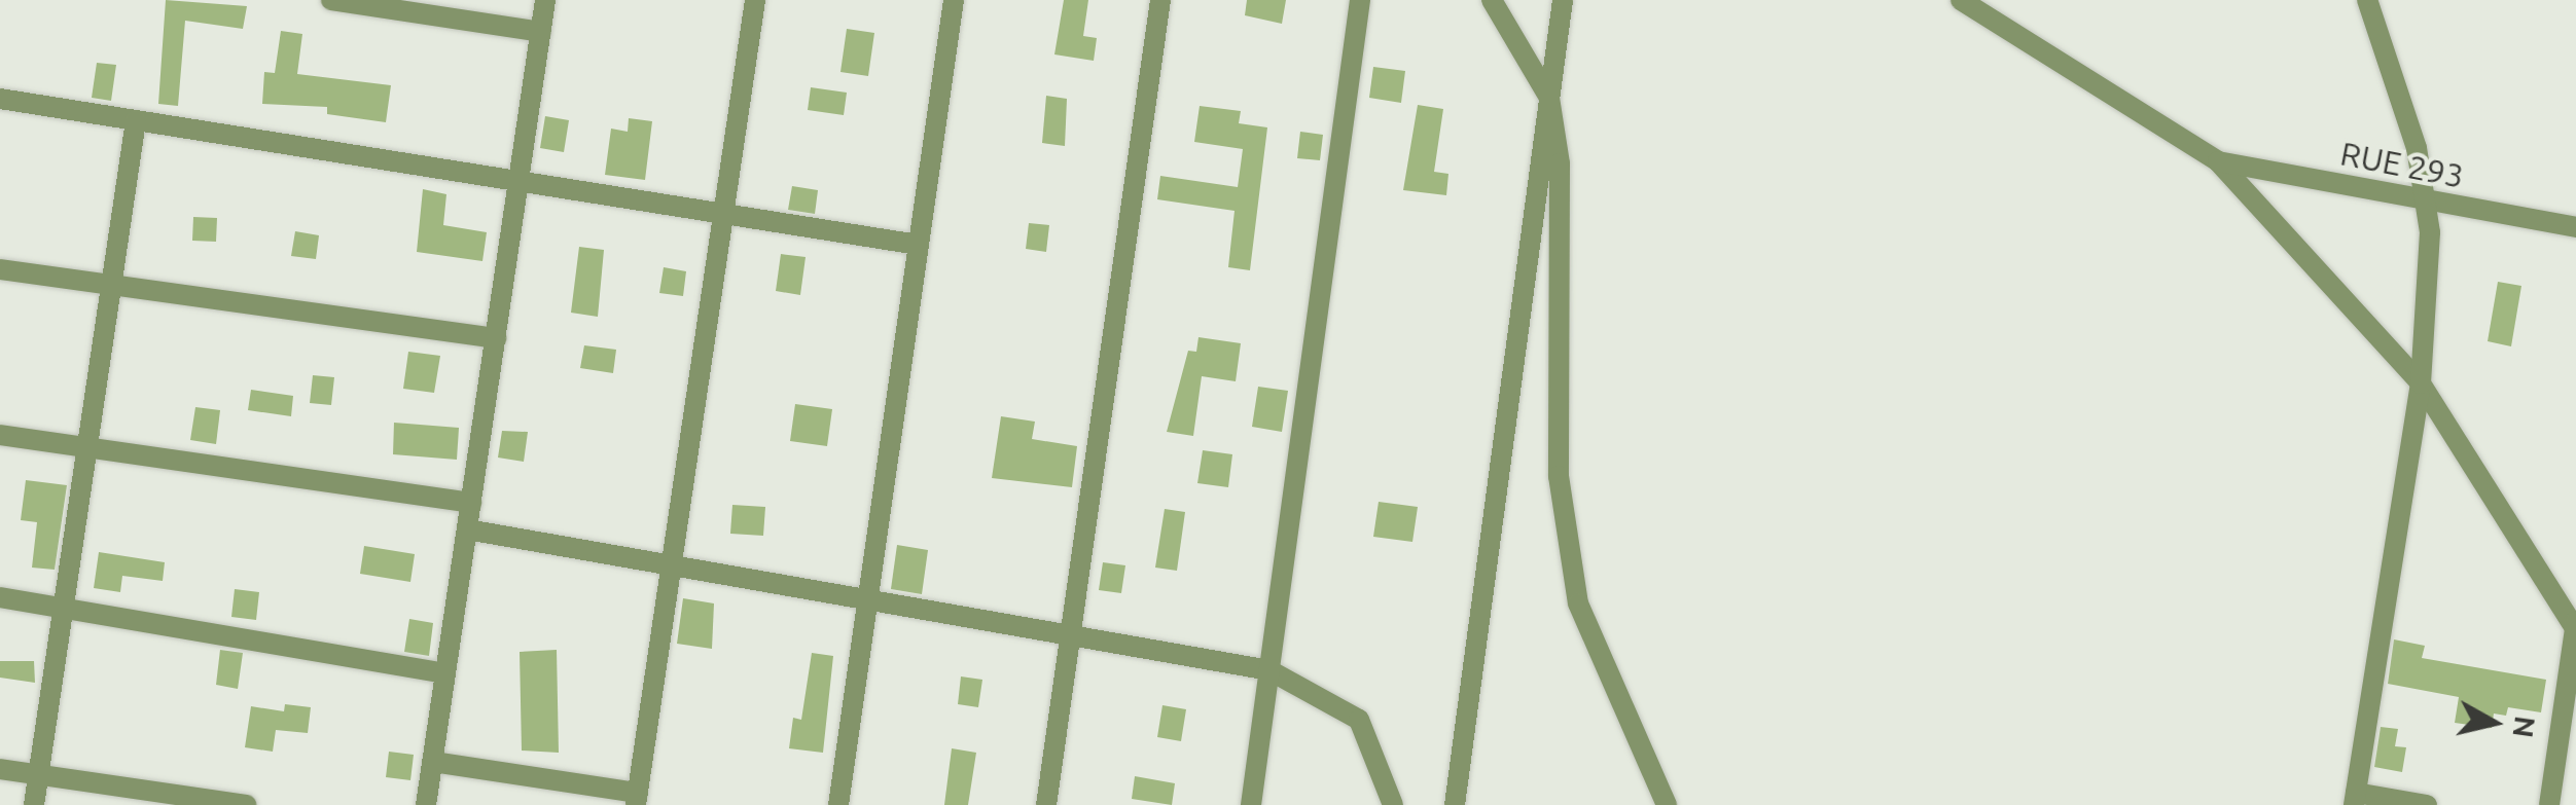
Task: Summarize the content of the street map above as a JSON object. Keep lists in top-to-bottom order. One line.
{"streets":{"street":["RUE 293"]},"north":"right"}
